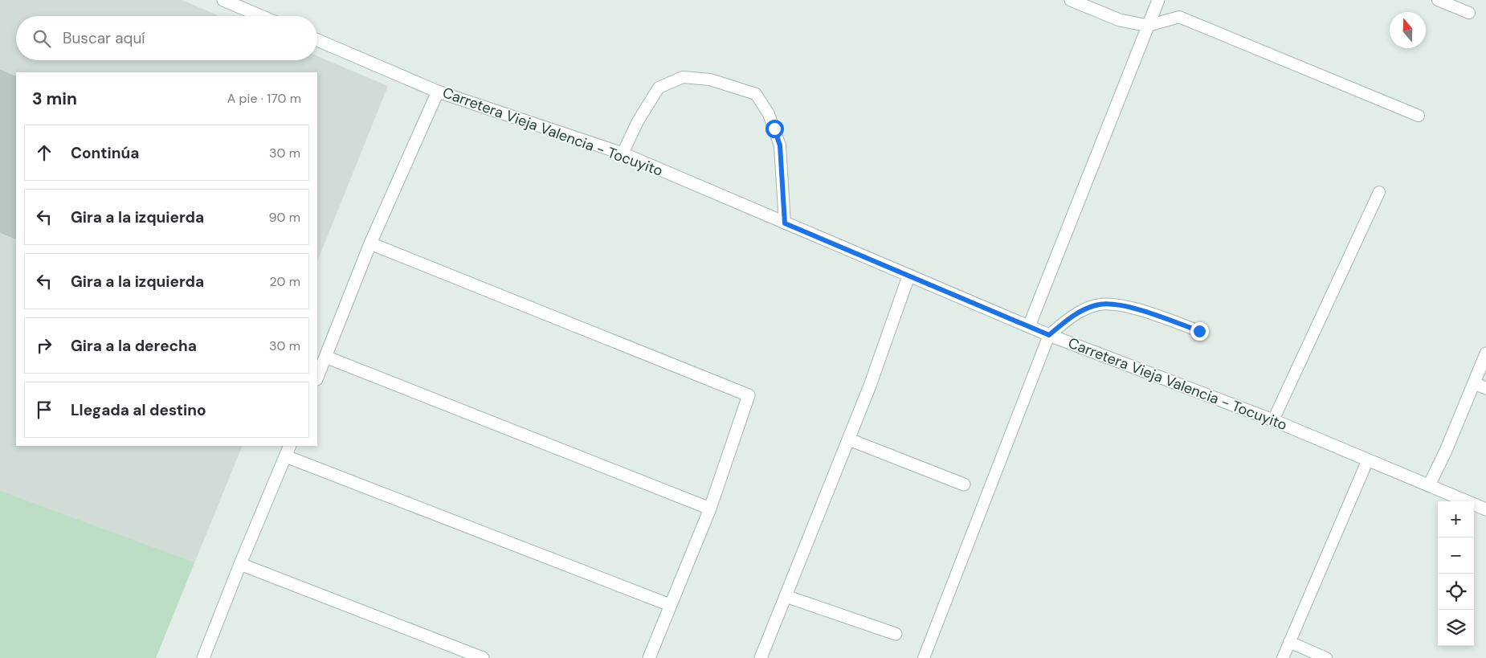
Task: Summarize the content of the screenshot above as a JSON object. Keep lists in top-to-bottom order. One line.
{"streets":{"street":["Carretera Vieja Valencia - Tocuyito"]},"north":"top","page":{"search":"Buscar aquí","heading":["3 min","A pie · 170 m"],"list":[["Continúa","30 m"],["Gira a la izquierda","90 m"],["Gira a la izquierda","20 m"],["Gira a la derecha","30 m"],"Llegada al destino"],"map_buttons":["+","−"]}}
